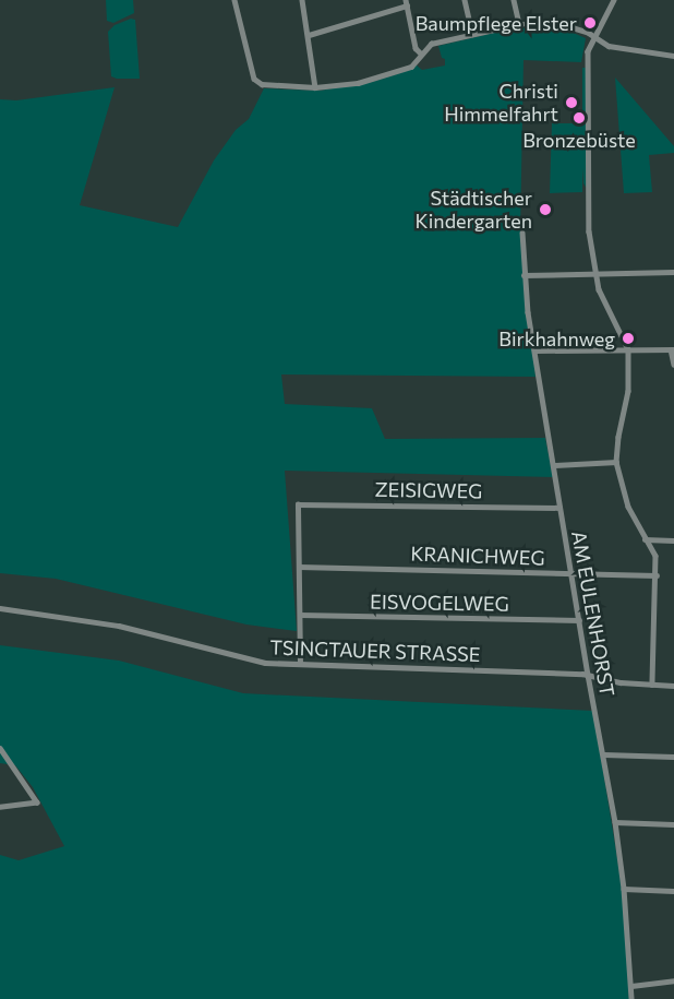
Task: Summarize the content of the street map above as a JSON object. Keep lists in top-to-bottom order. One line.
{"streets":{"street":["ZEISIGWEG","KRANICHWEG","EISVOGELWEG","AM EULENHORST","TSINGTAUER STRASSE"]},"crossings":[["ZEISIGWEG","KRANICHWEG"],["ZEISIGWEG","AM EULENHORST"],["KRANICHWEG","AM EULENHORST"],["EISVOGELWEG","AM EULENHORST"],["AM EULENHORST","TSINGTAUER STRASSE"]],"places":["Baumpflege Elster","Christi Himmelfahrt","Bronzebüste","Städtischer Kindergarten","Birkhahnweg"]}
